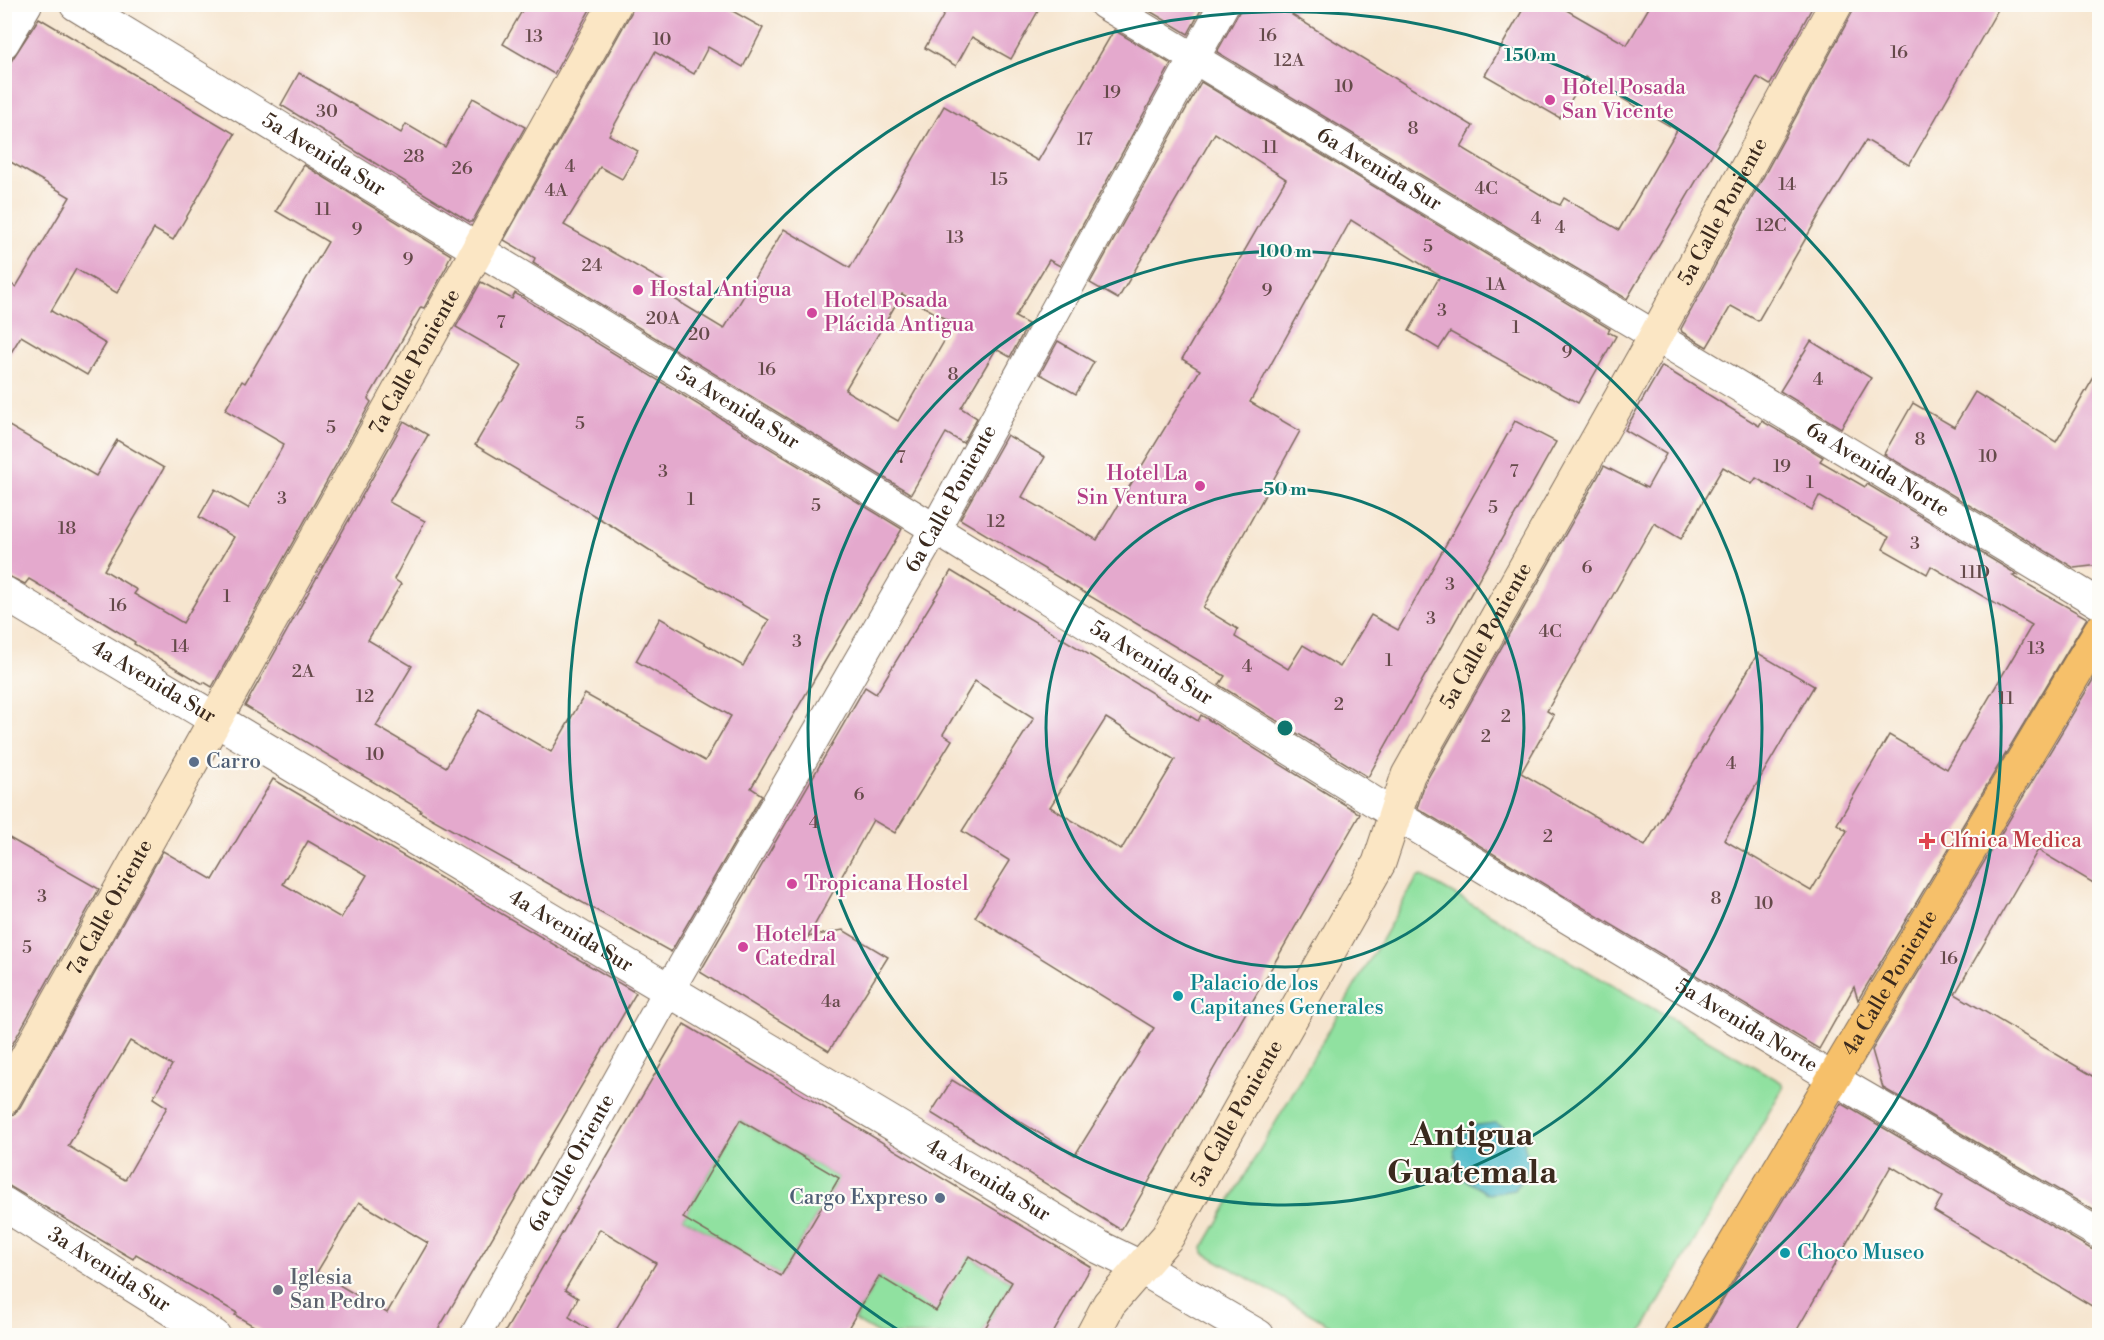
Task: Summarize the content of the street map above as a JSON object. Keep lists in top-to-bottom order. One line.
{"streets":{"main road":["5a Calle Poniente","7a Calle Poniente","7a Calle Oriente","4a Calle Poniente"],"street":["5a Avenida Sur","6a Avenida Sur","6a Avenida Norte","6a Calle Poniente","4a Avenida Sur","5a Avenida Norte","6a Calle Oriente","3a Avenida Sur"]},"crossings":[["5a Avenida Sur","5a Calle Poniente"],["5a Avenida Sur","7a Calle Poniente"],["5a Avenida Sur","6a Calle Poniente"],["5a Avenida Sur","5a Avenida Norte"],["6a Avenida Sur","5a Calle Poniente"],["6a Avenida Sur","6a Avenida Norte"],["6a Avenida Sur","6a Calle Poniente"],["5a Calle Poniente","6a Avenida Norte"],["5a Calle Poniente","4a Avenida Sur"],["5a Calle Poniente","5a Avenida Norte"],["7a Calle Poniente","4a Avenida Sur"],["7a Calle Poniente","7a Calle Oriente"],["6a Calle Poniente","4a Avenida Sur"],["6a Calle Poniente","6a Calle Oriente"],["4a Avenida Sur","7a Calle Oriente"],["4a Avenida Sur","6a Calle Oriente"],["4a Calle Poniente","5a Avenida Norte"]],"districts":["Antigua Guatemala"],"places":{"other":["Hotel Posada San Vicente","Hostal Antigua","Hotel Posada Plácida Antigua","Hotel La Sin Ventura","Carro","Tropicana Hostel","Hotel La Catedral","Palacio de los Capitanes Generales","Cargo Expreso","Choco Museo","Iglesia San Pedro"],"health":["Clínica Medica"]},"house_numbers":["16","13","10","16","12A","10","19","30","8","17","11","28","4","26","15","14","4C","4A","11","4","12C","4","9","13","5","9","24","1A","9","3","20A","7","1","20","9","16","8","4","5","5","8","10","7","19","3","7","1","3","1","5","5","12","18","3","6","11D","3","1","16","3","4C","3","14","13","1","4","2A","12","11","2","2","2","10","4","6","4","2","3","8","10","5","16","4a"],"rings":["150 m","100 m","50 m"]}
